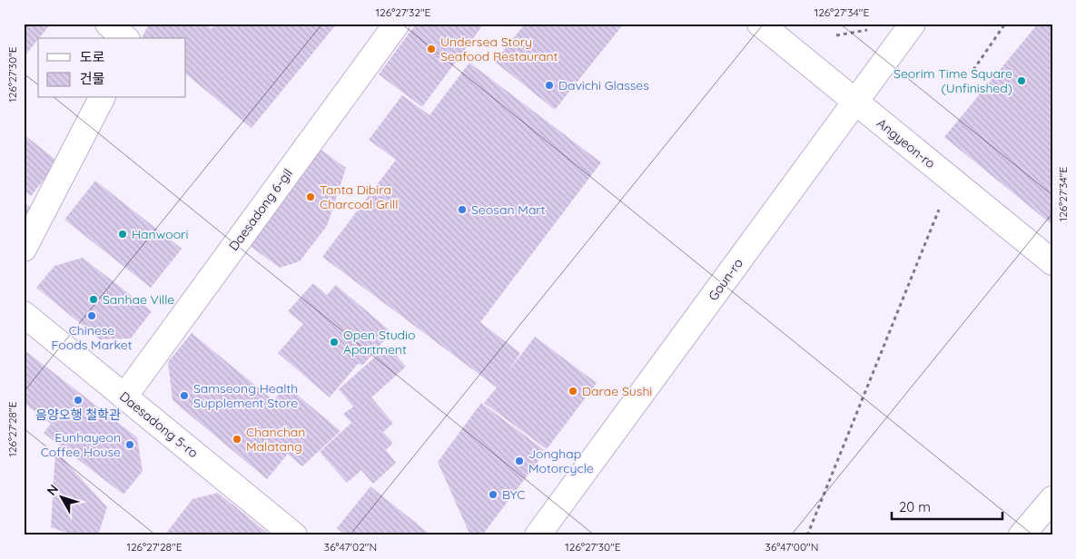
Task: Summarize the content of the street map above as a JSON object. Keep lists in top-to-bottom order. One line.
{"streets":{"street":["Angyeon-ro","Daesadong 6-gil","Goun-ro","Daesadong 5-ro"]},"crossings":[["Angyeon-ro","Goun-ro"],["Daesadong 6-gil","Daesadong 5-ro"]],"places":["Undersea Story Seafood Restaurant","Seorim Time Square (Unfinished)","Davichi Glasses","Tanta Dibira Charcoal Grill","Seosan Mart","Hanwoori","Sanhae Ville","Chinese Foods Market","Open Studio Apartment","Darae Sushi","Samseong Health Supplement Store","음양오행 철학관","Chanchan Malatang","Eunhayeon Coffee House","Jonghap Motorcycle","BYC"],"legend":["도로","건물"],"scale_bar":"20 m","north":"top left","coordinates":["126°27'32\"E","126°27'34\"E","126°27'30\"E","126°27'28\"E","36°47'02\"N","36°47'00\"N"]}
